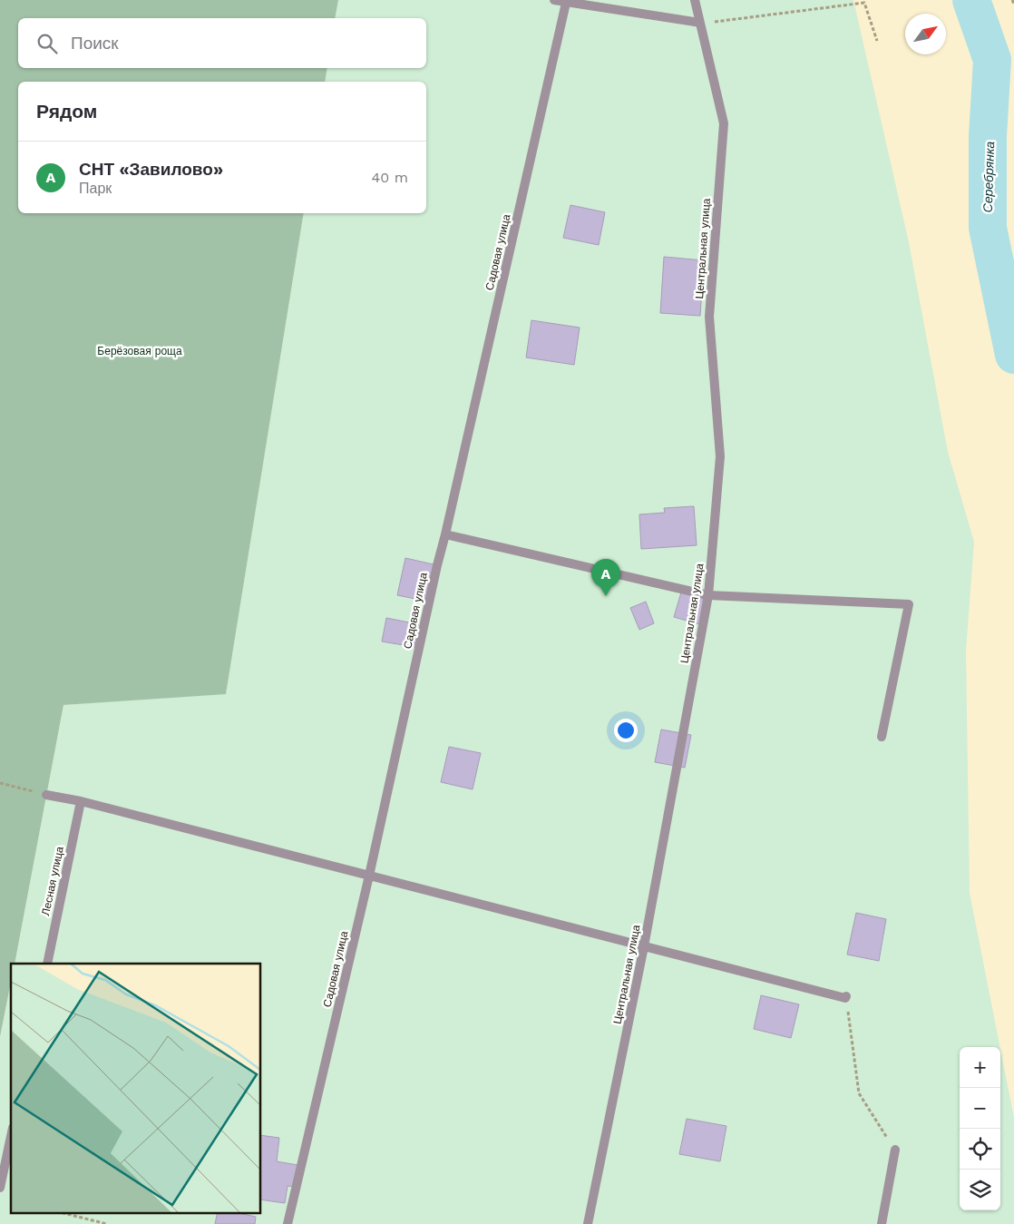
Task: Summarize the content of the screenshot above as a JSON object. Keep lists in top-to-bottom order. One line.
{"streets":{"lane":["Центральная улица","Садовая улица","Лесная улица"]},"water":["Серебрянка"],"parks":["Берёзовая роща"],"north":"top right","page":{"search":"Поиск","heading":"Рядом","list":[{"mark":"A","name":"СНТ «Завилово»","note":"Парк","value":"40 m"}],"pins":"A","map_buttons":["+","−"]}}
